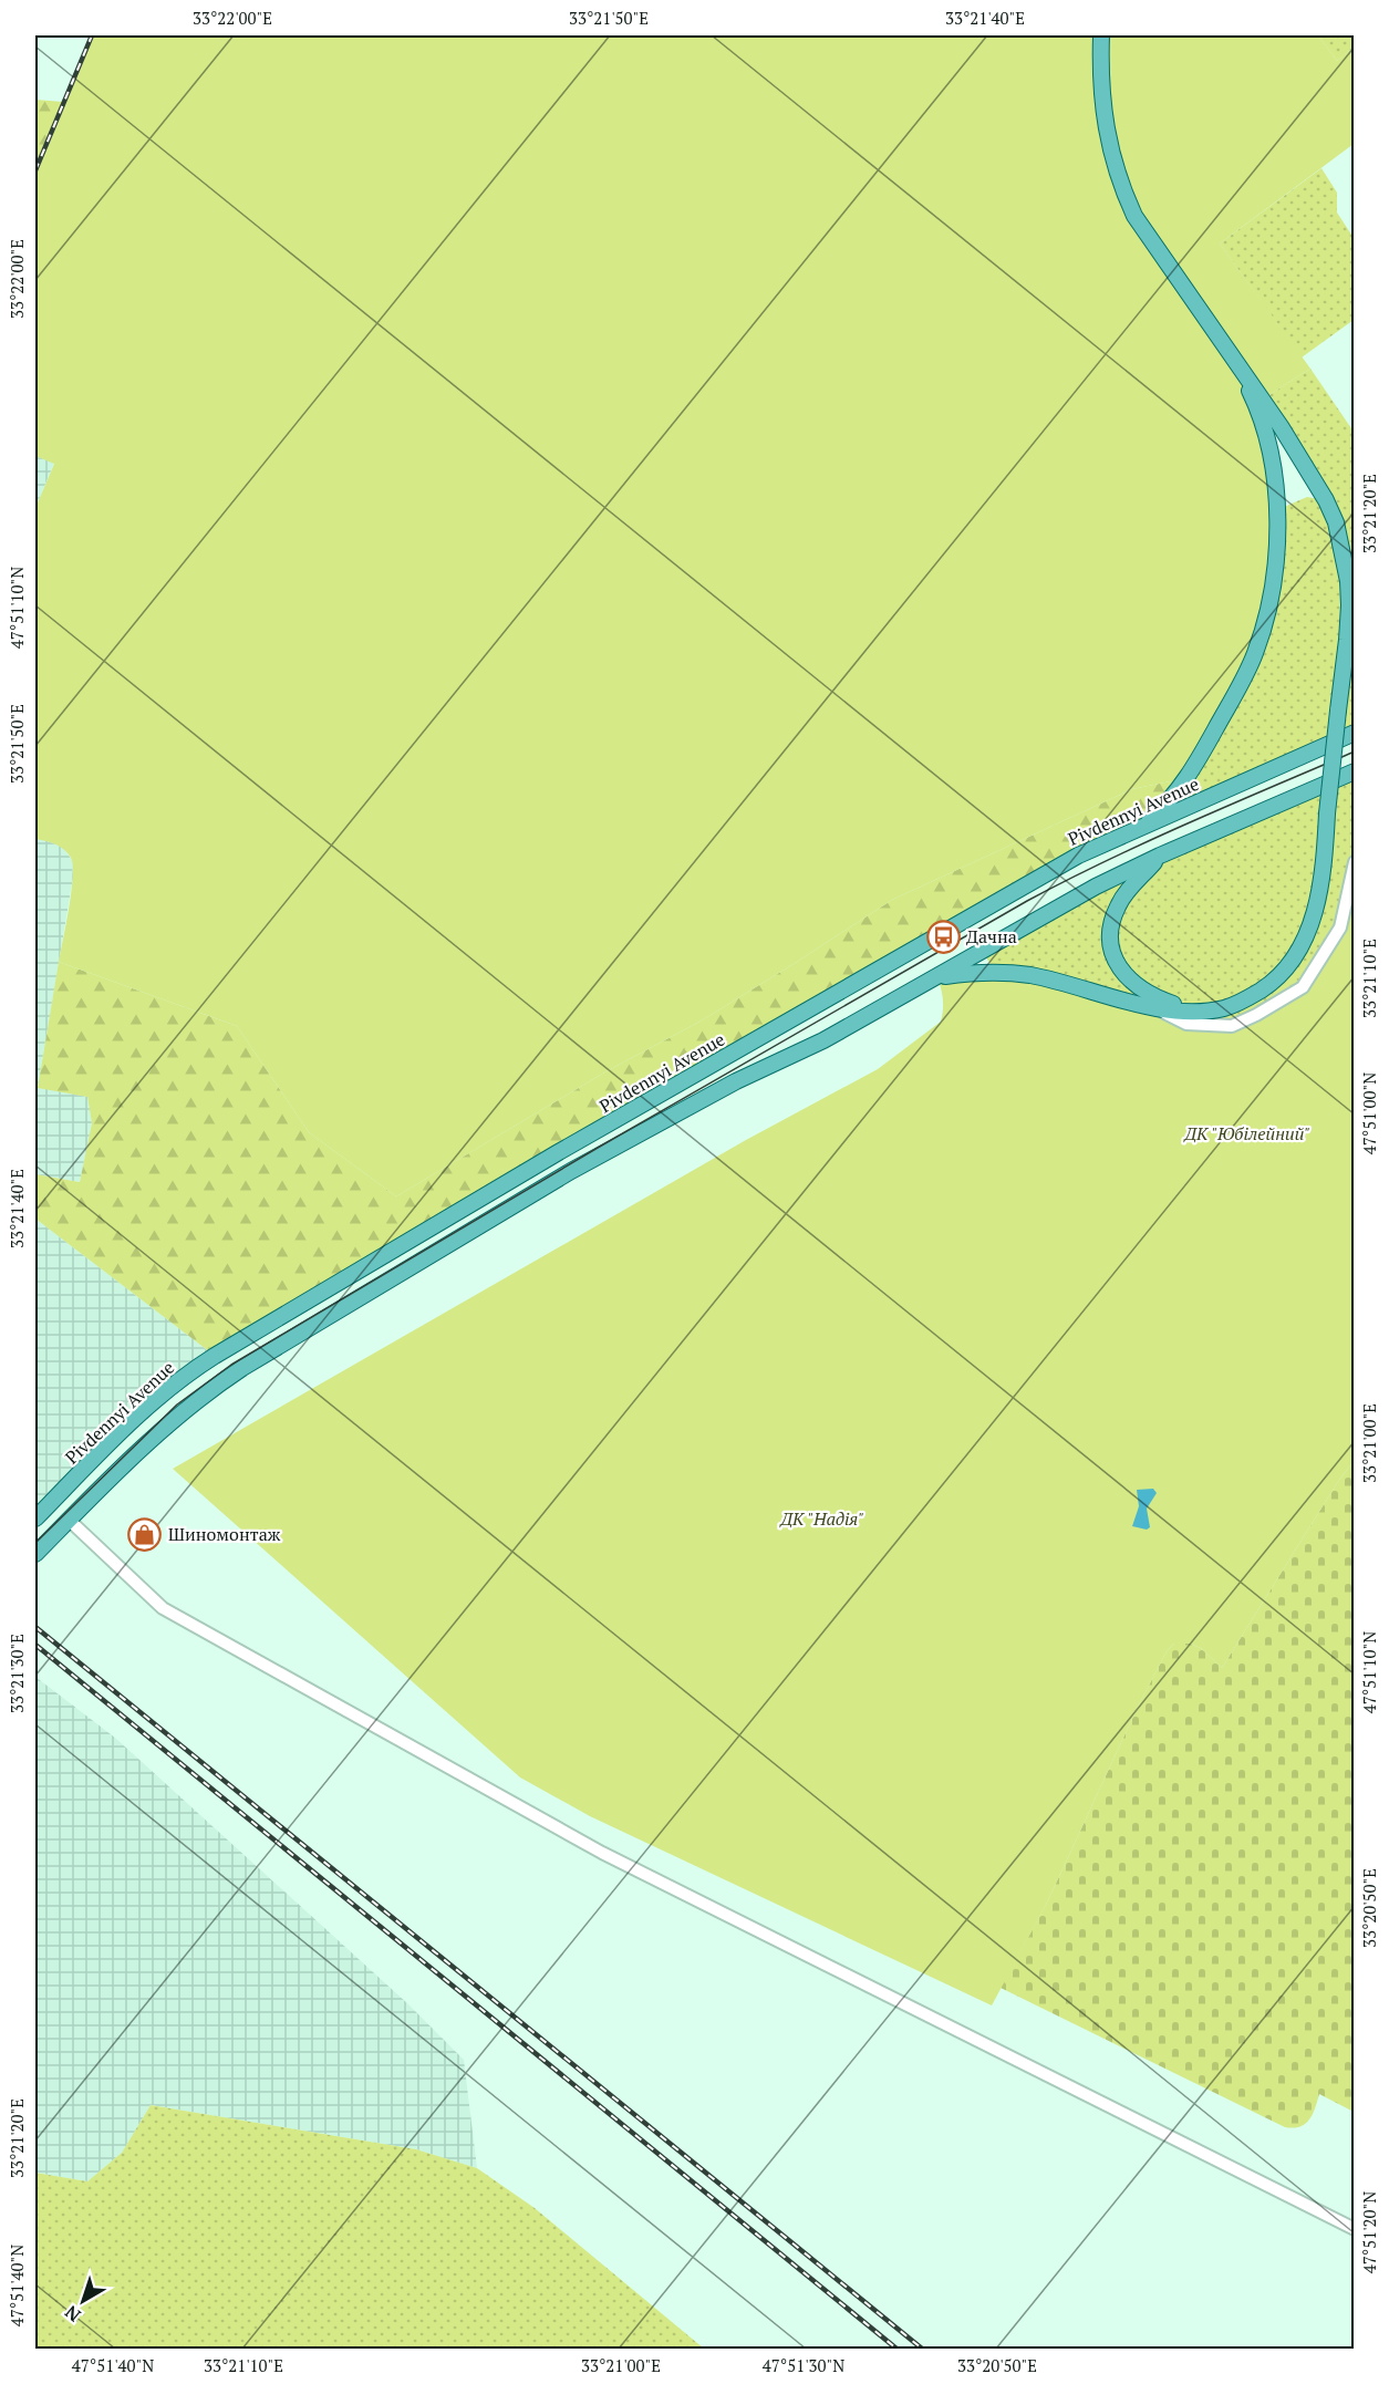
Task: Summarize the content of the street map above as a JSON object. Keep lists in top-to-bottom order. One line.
{"streets":{"main road":["Pivdennyi Avenue"]},"parks":["ДК \"Юбілейний\"","ДК \"Надія\""],"places":{"bus stop":["Дачна"],"shop":["Шиномонтаж"]},"north":"bottom left","coordinates":["33°22'00\"E","33°21'50\"E","33°21'40\"E","33°21'20\"E","47°51'10\"N","33°21'10\"E","47°51'00\"N","33°21'00\"E","33°21'30\"E","33°20'50\"E","47°51'20\"N","47°51'40\"N","47°51'30\"N"]}
